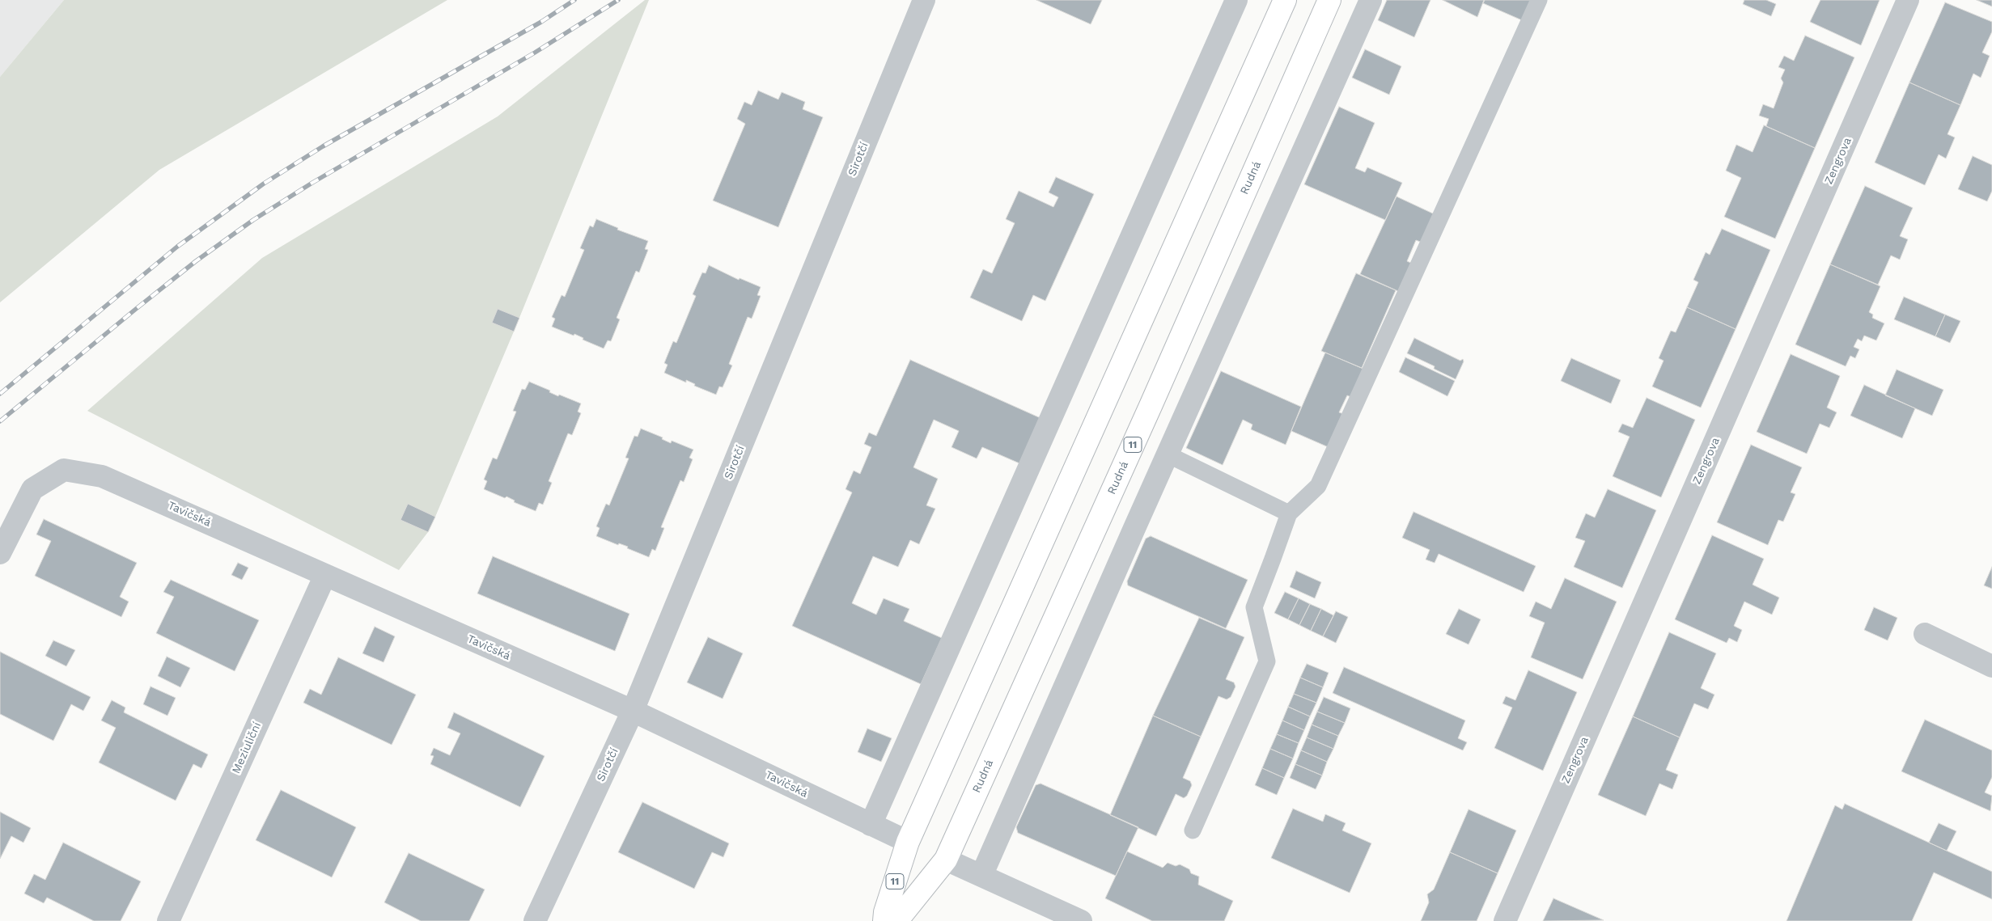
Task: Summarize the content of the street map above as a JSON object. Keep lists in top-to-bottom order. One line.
{"streets":{"highway":["Rudná","11"],"street":["Sirotčí","Zengrova","Tavičská","Meziuliční"]},"crossings":[["Sirotčí","Tavičská"],["11","Tavičská"],["Tavičská","Meziuliční"]]}
